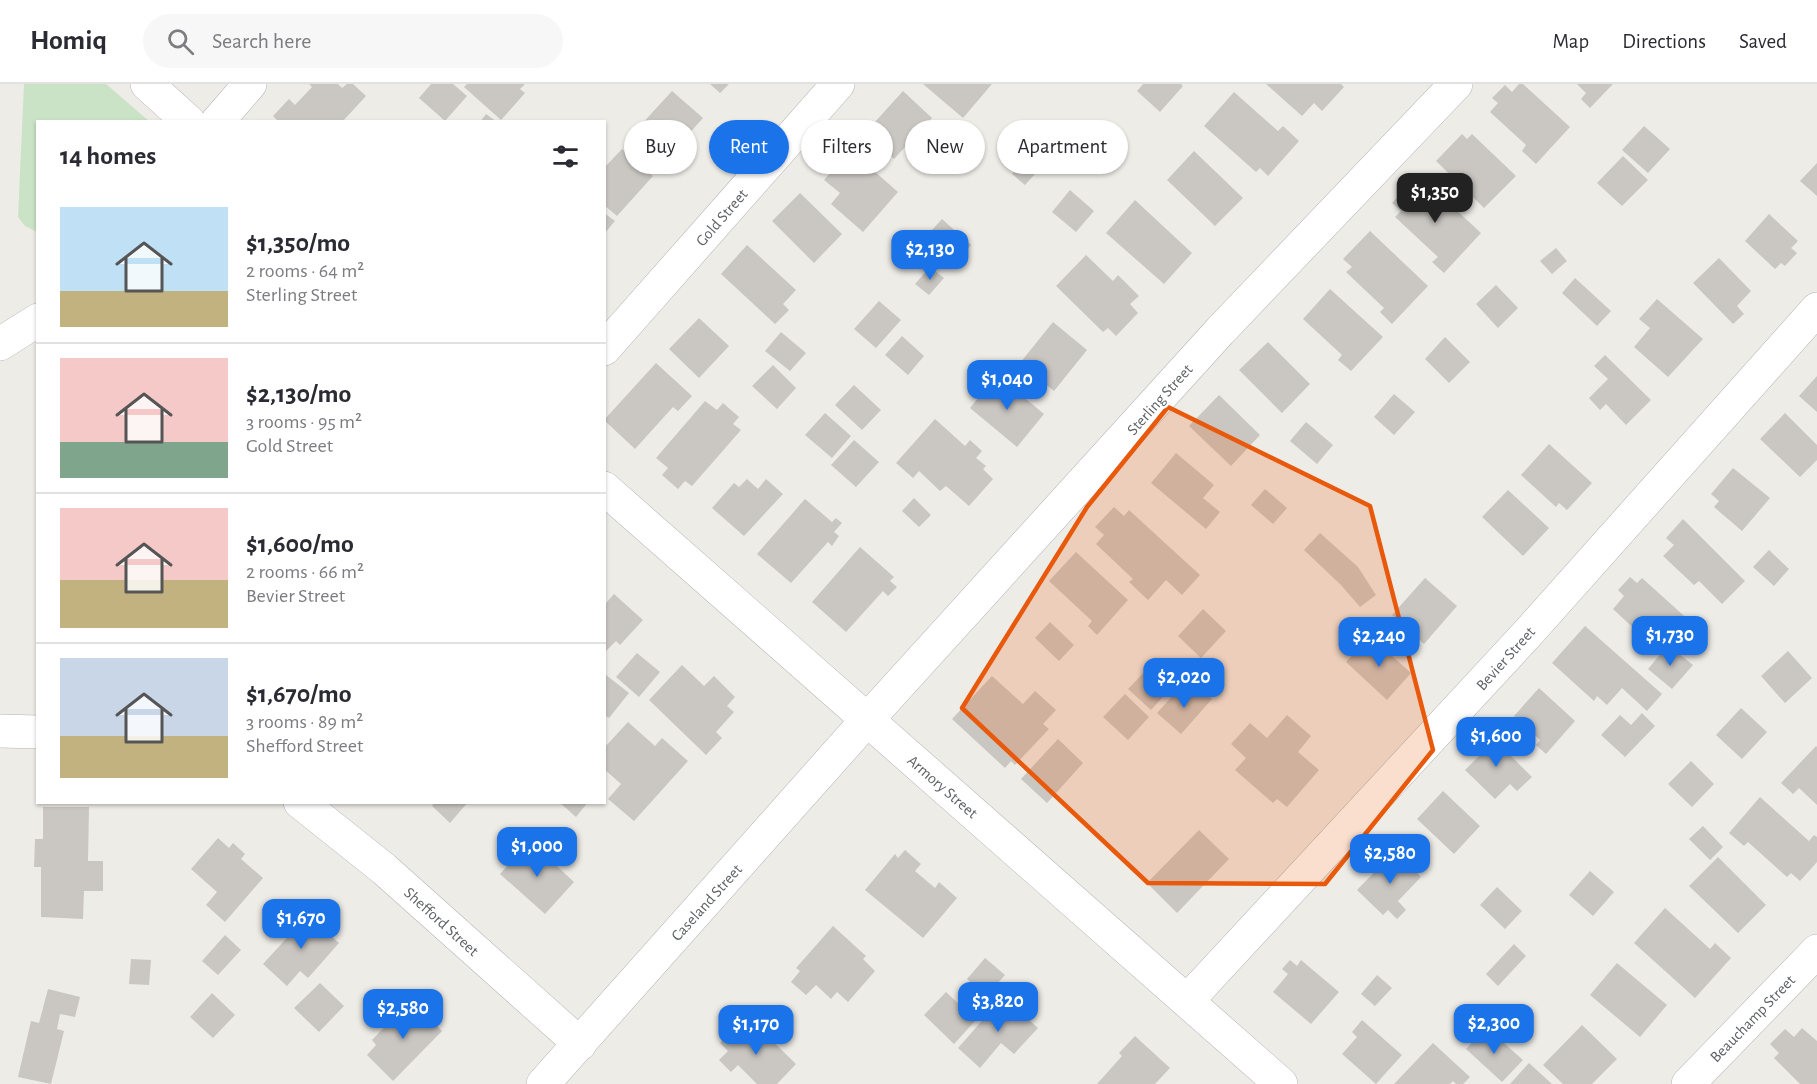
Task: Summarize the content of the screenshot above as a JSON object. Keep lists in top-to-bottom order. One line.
{"streets":{"street":["Gold Street","Sterling Street","Bevier Street","Armory Street","Caseland Street","Shefford Street","Beauchamp Street"]},"crossings":[["Sterling Street","Armory Street"],["Sterling Street","Caseland Street"],["Bevier Street","Armory Street"],["Armory Street","Caseland Street"],["Caseland Street","Shefford Street"]],"page":{"header":"Homiq","search":"Search here","nav":["Map","Directions","Saved"],"chip":["Buy","Rent","Filters","New","Apartment"],"heading":"14 homes","price":["$1,350","$2,130","$1,040","$1,730","$2,240","$2,020","$1,600","$1,000","$2,580","$1,670","$3,820","$2,580","$2,300","$1,170"],"list":[{"name":"$1,350/mo","note":"2 rooms · 64 m² · Sterling Street"},{"name":"$2,130/mo","note":"3 rooms · 95 m² · Gold Street"},{"name":"$1,600/mo","note":"2 rooms · 66 m² · Bevier Street"},{"name":"$1,670/mo","note":"3 rooms · 89 m² · Shefford Street"}]}}
